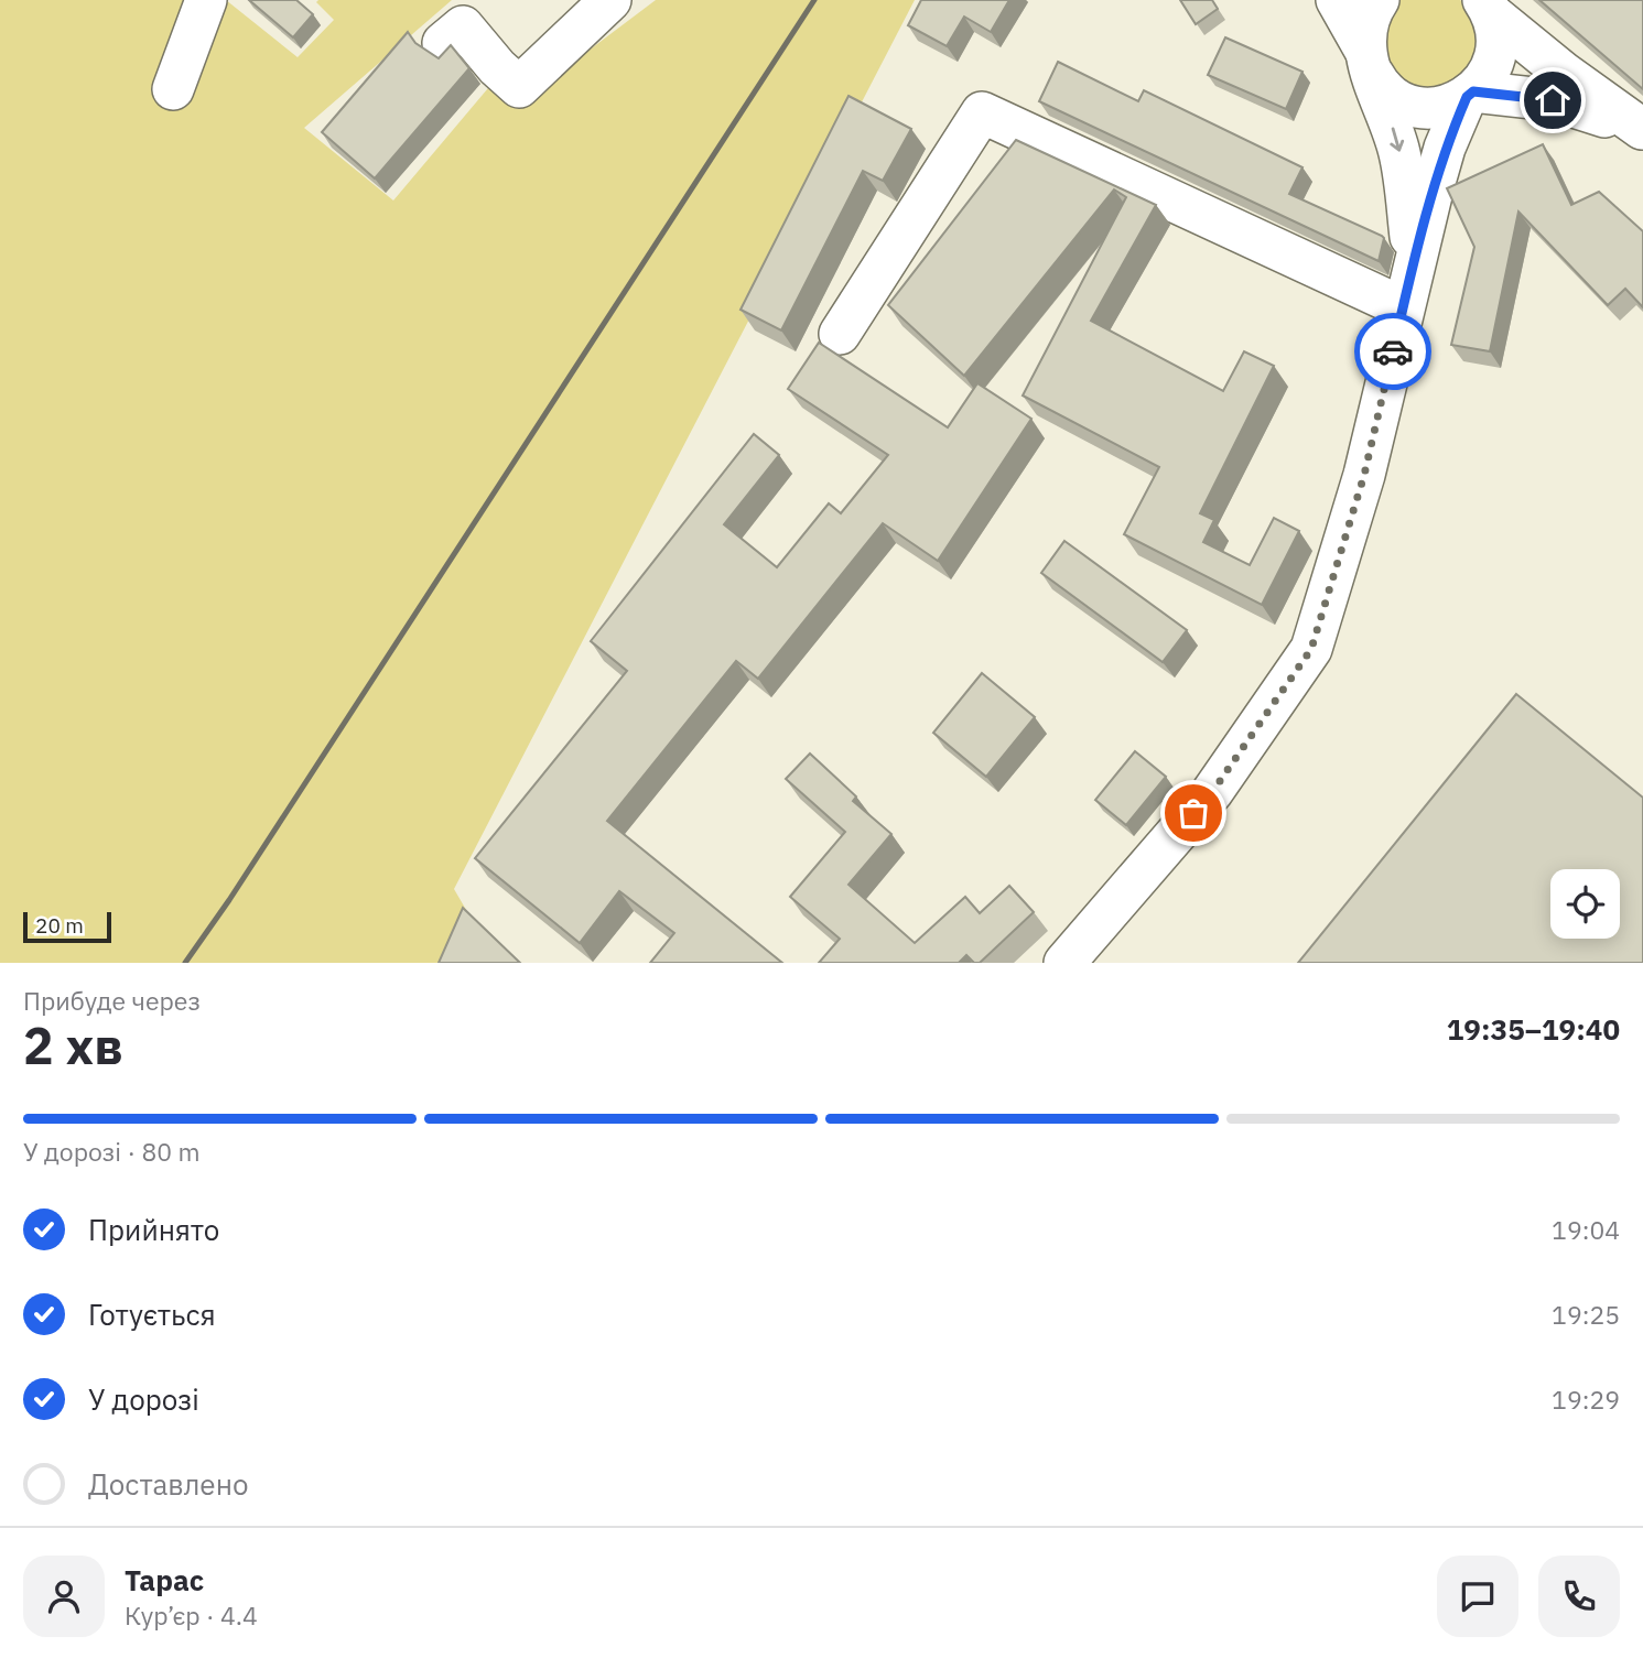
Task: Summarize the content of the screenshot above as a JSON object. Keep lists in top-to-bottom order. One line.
{"scale_bar":"20 m","page":{"scale":"20 m","heading":["2 хв","Прибуде через","19:35–19:40"],"panel":["Тарас","Кур’єр · 4.4"],"bar":"У дорозі · 80 m","list":[["Прийнято","19:04"],["Готується","19:25"],["У дорозі","19:29"],"Доставлено"]}}
